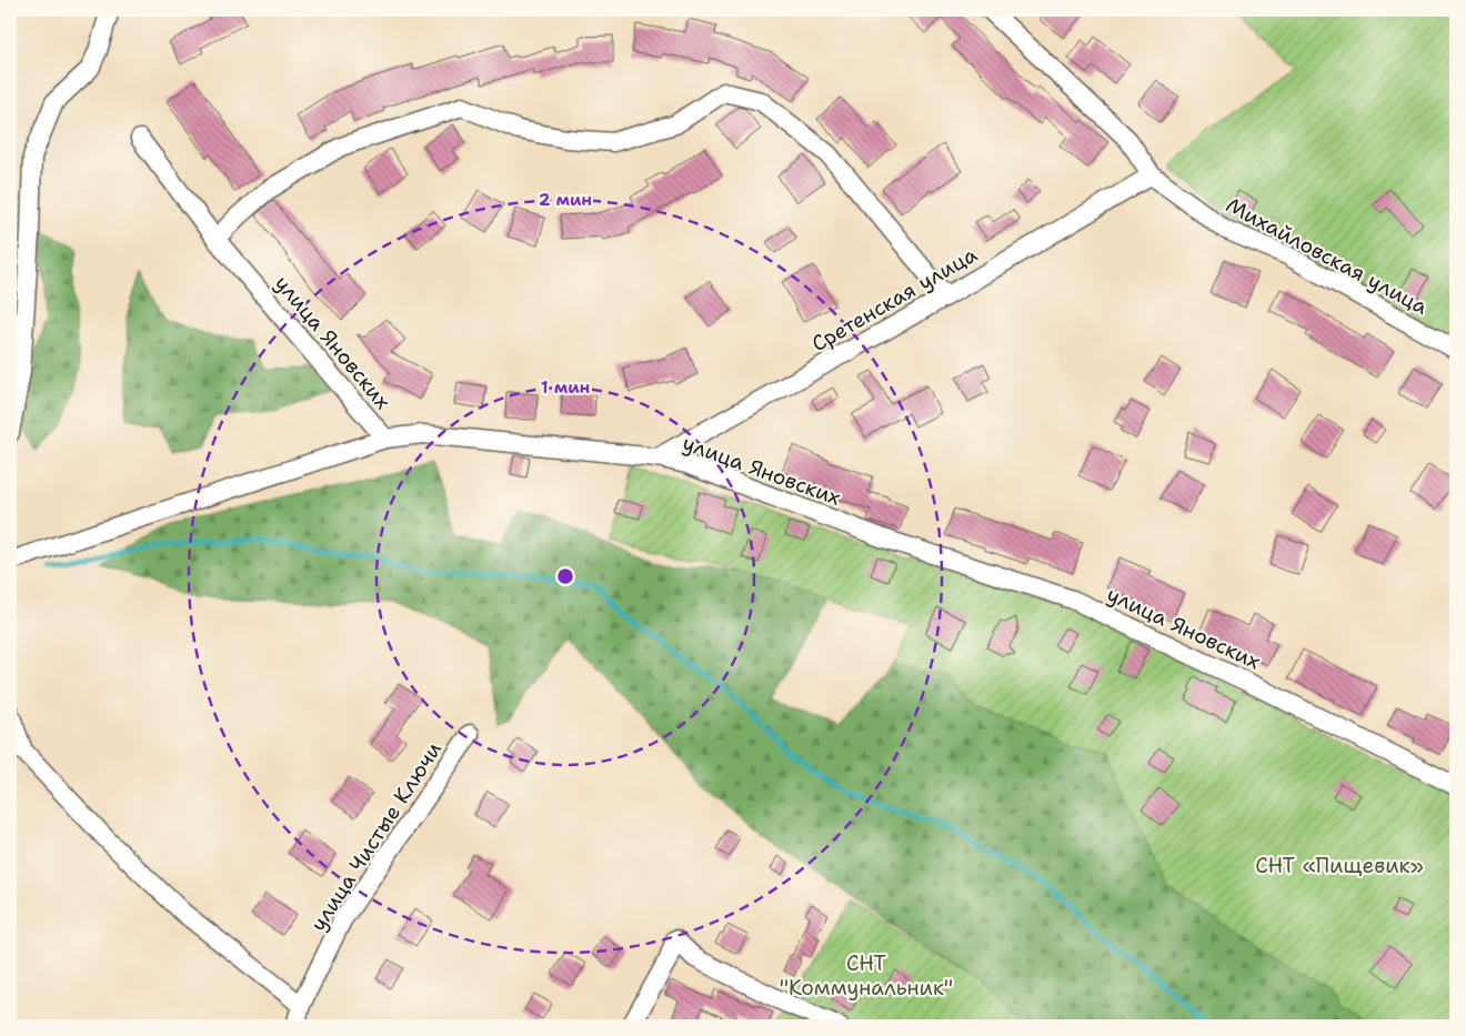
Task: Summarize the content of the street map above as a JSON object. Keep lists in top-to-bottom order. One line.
{"streets":{"street":["Михайловская улица","Сретенская улица","улица Яновских","улица Чистые Ключи"]},"crossings":[["Михайловская улица","Сретенская улица"],["Сретенская улица","улица Яновских"]],"parks":["СНТ «Пищевик»","СНТ \"Коммунальник\""],"rings":["2 мин","1 мин"]}
